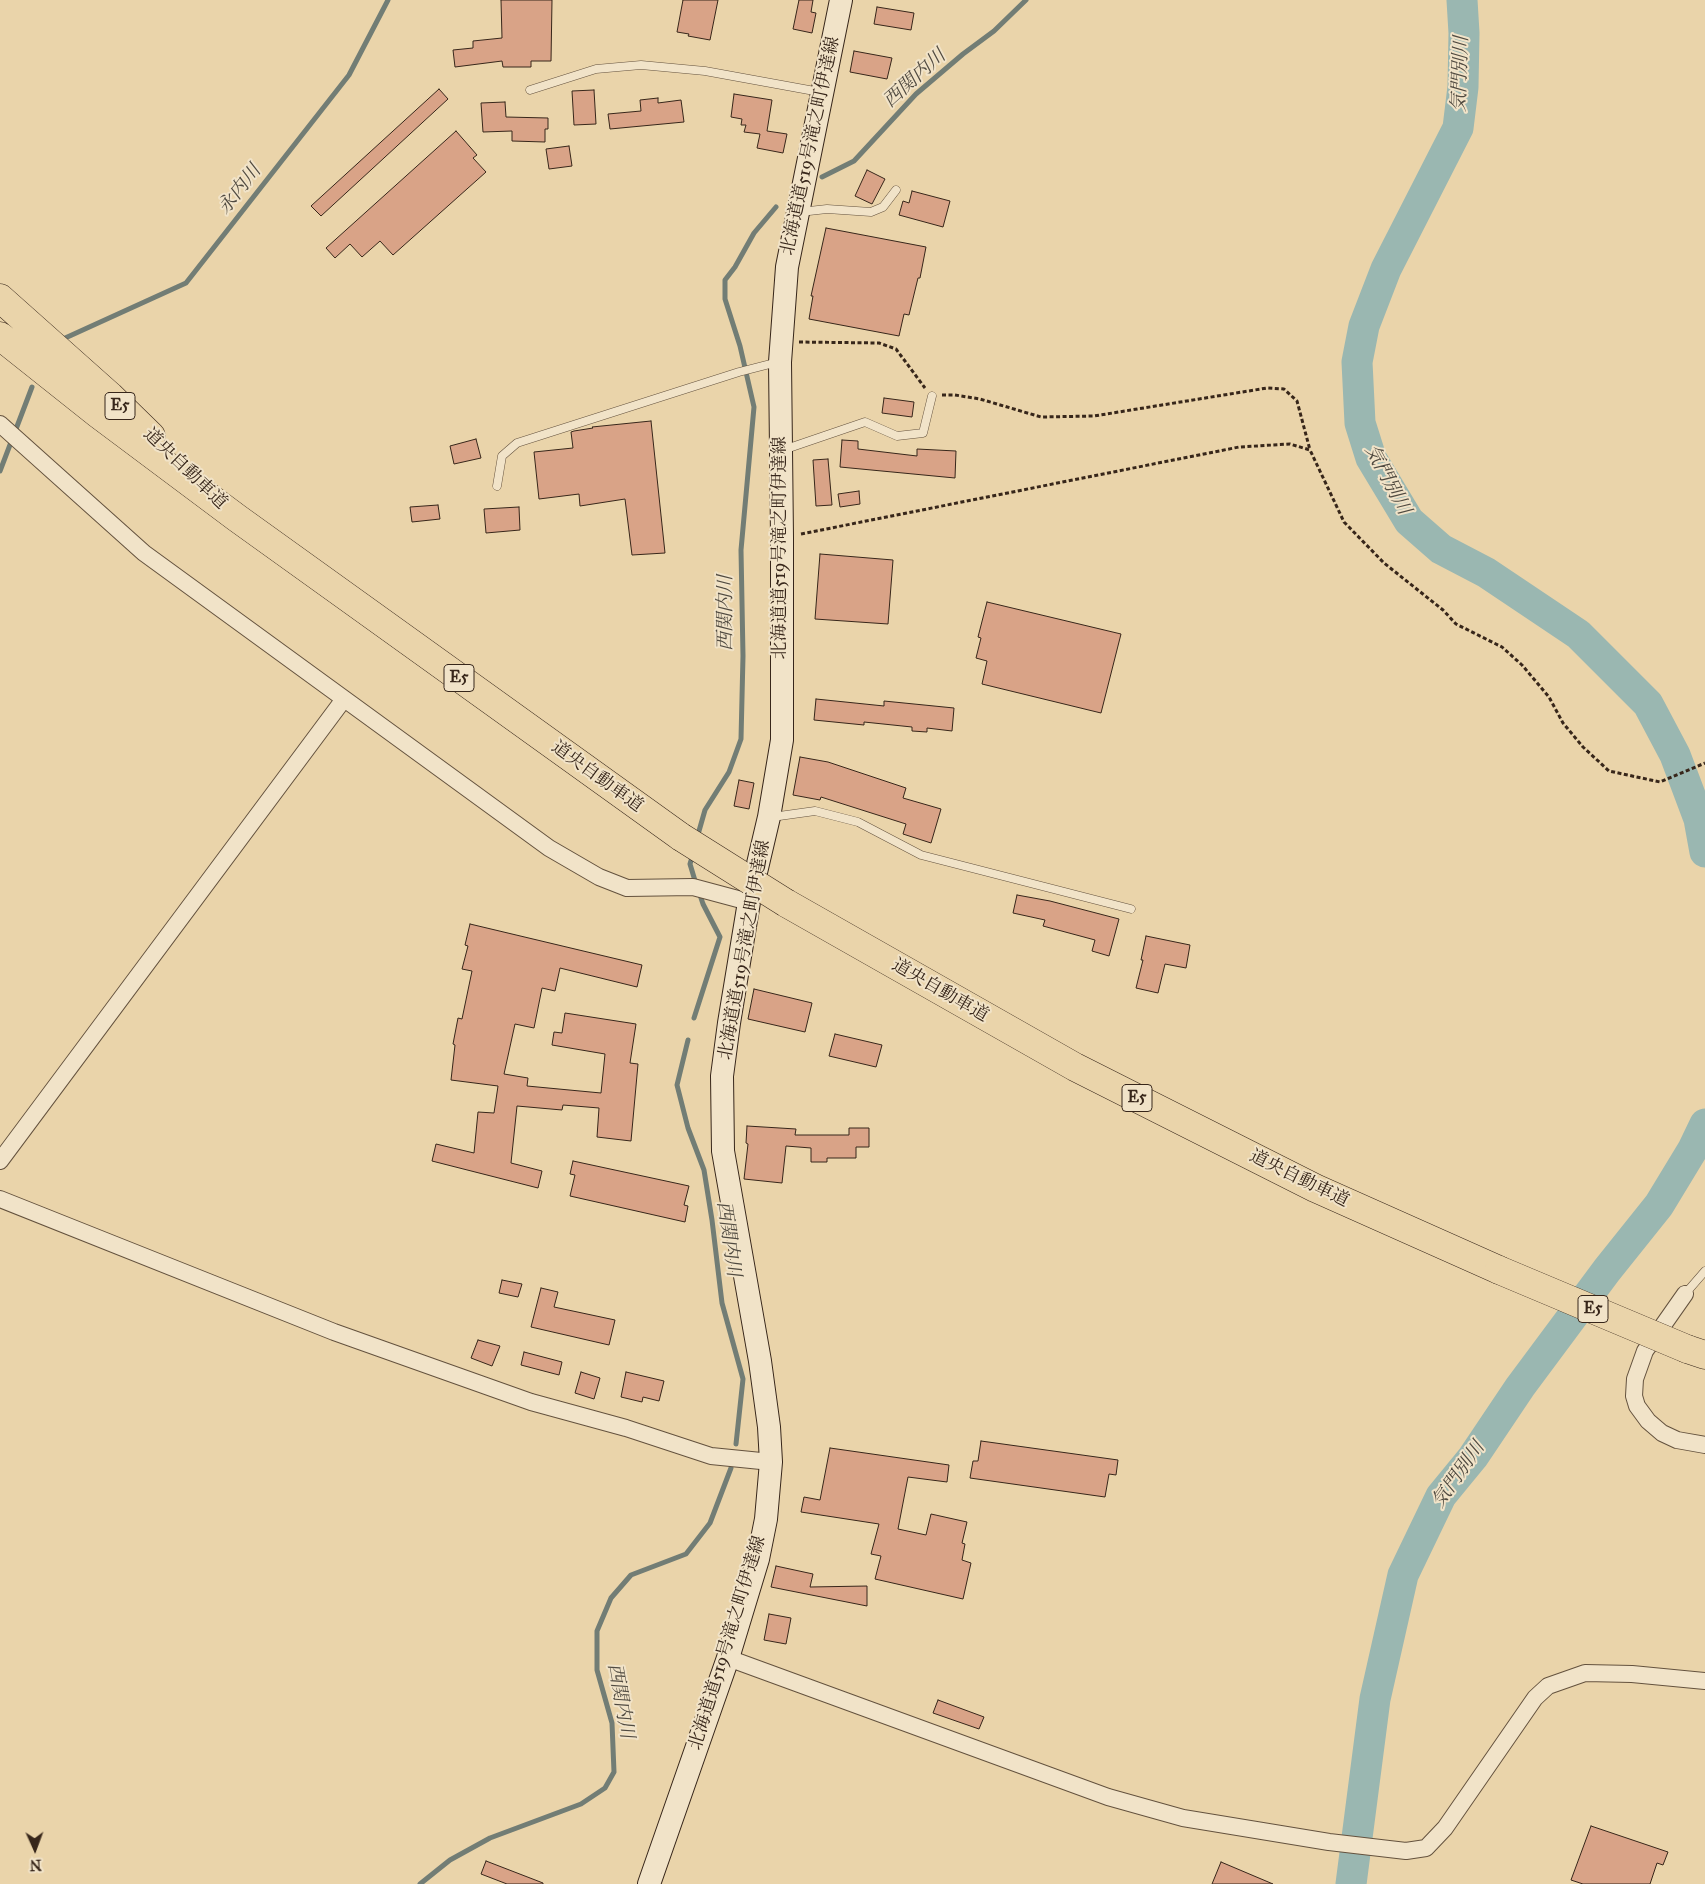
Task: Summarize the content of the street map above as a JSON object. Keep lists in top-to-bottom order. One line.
{"streets":{"highway":["E5","道央自動車道"],"main road":["北海道道519号滝之町伊達線"]},"water":["気門別川","西関内川","永内川"],"north":"bottom"}
